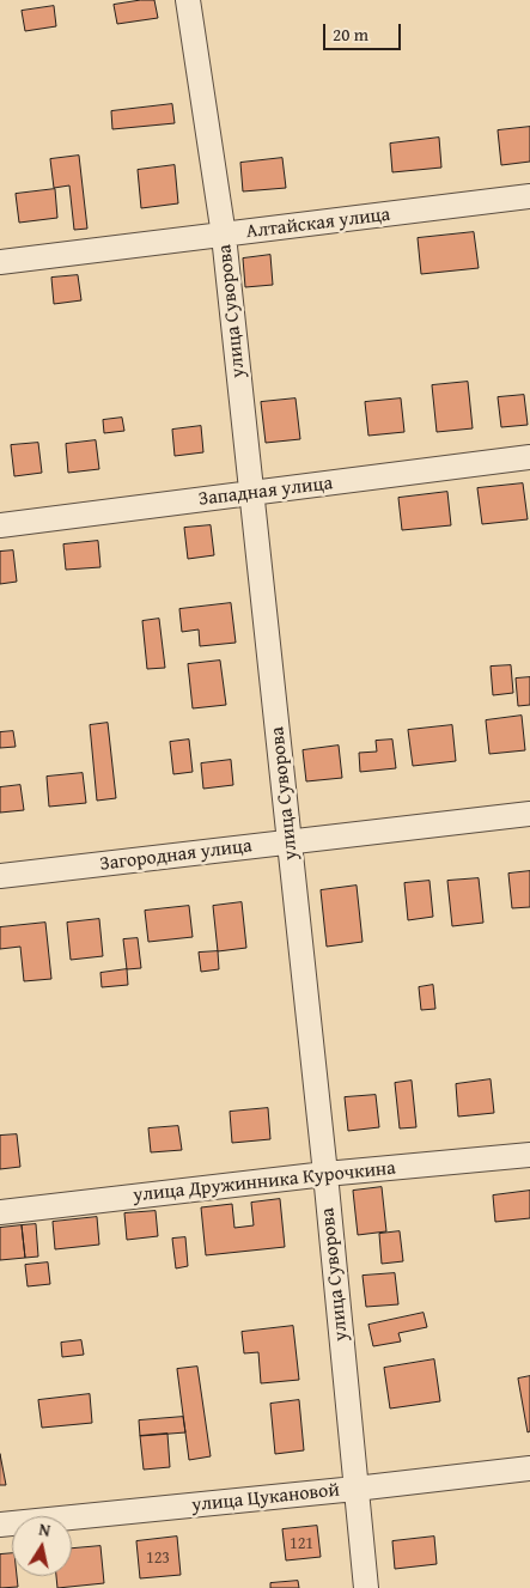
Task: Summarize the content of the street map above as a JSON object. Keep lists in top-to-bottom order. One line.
{"streets":{"street":["Алтайская улица","улица Суворова","Западная улица","Загородная улица","улица Дружинника Курочкина","улица Цукановой"]},"crossings":[["Алтайская улица","улица Суворова"],["улица Суворова","Западная улица"],["улица Суворова","Загородная улица"],["улица Суворова","улица Дружинника Курочкина"],["улица Суворова","улица Цукановой"]],"house_numbers":["121","123"],"scale_bar":"20 m","north":"top"}
